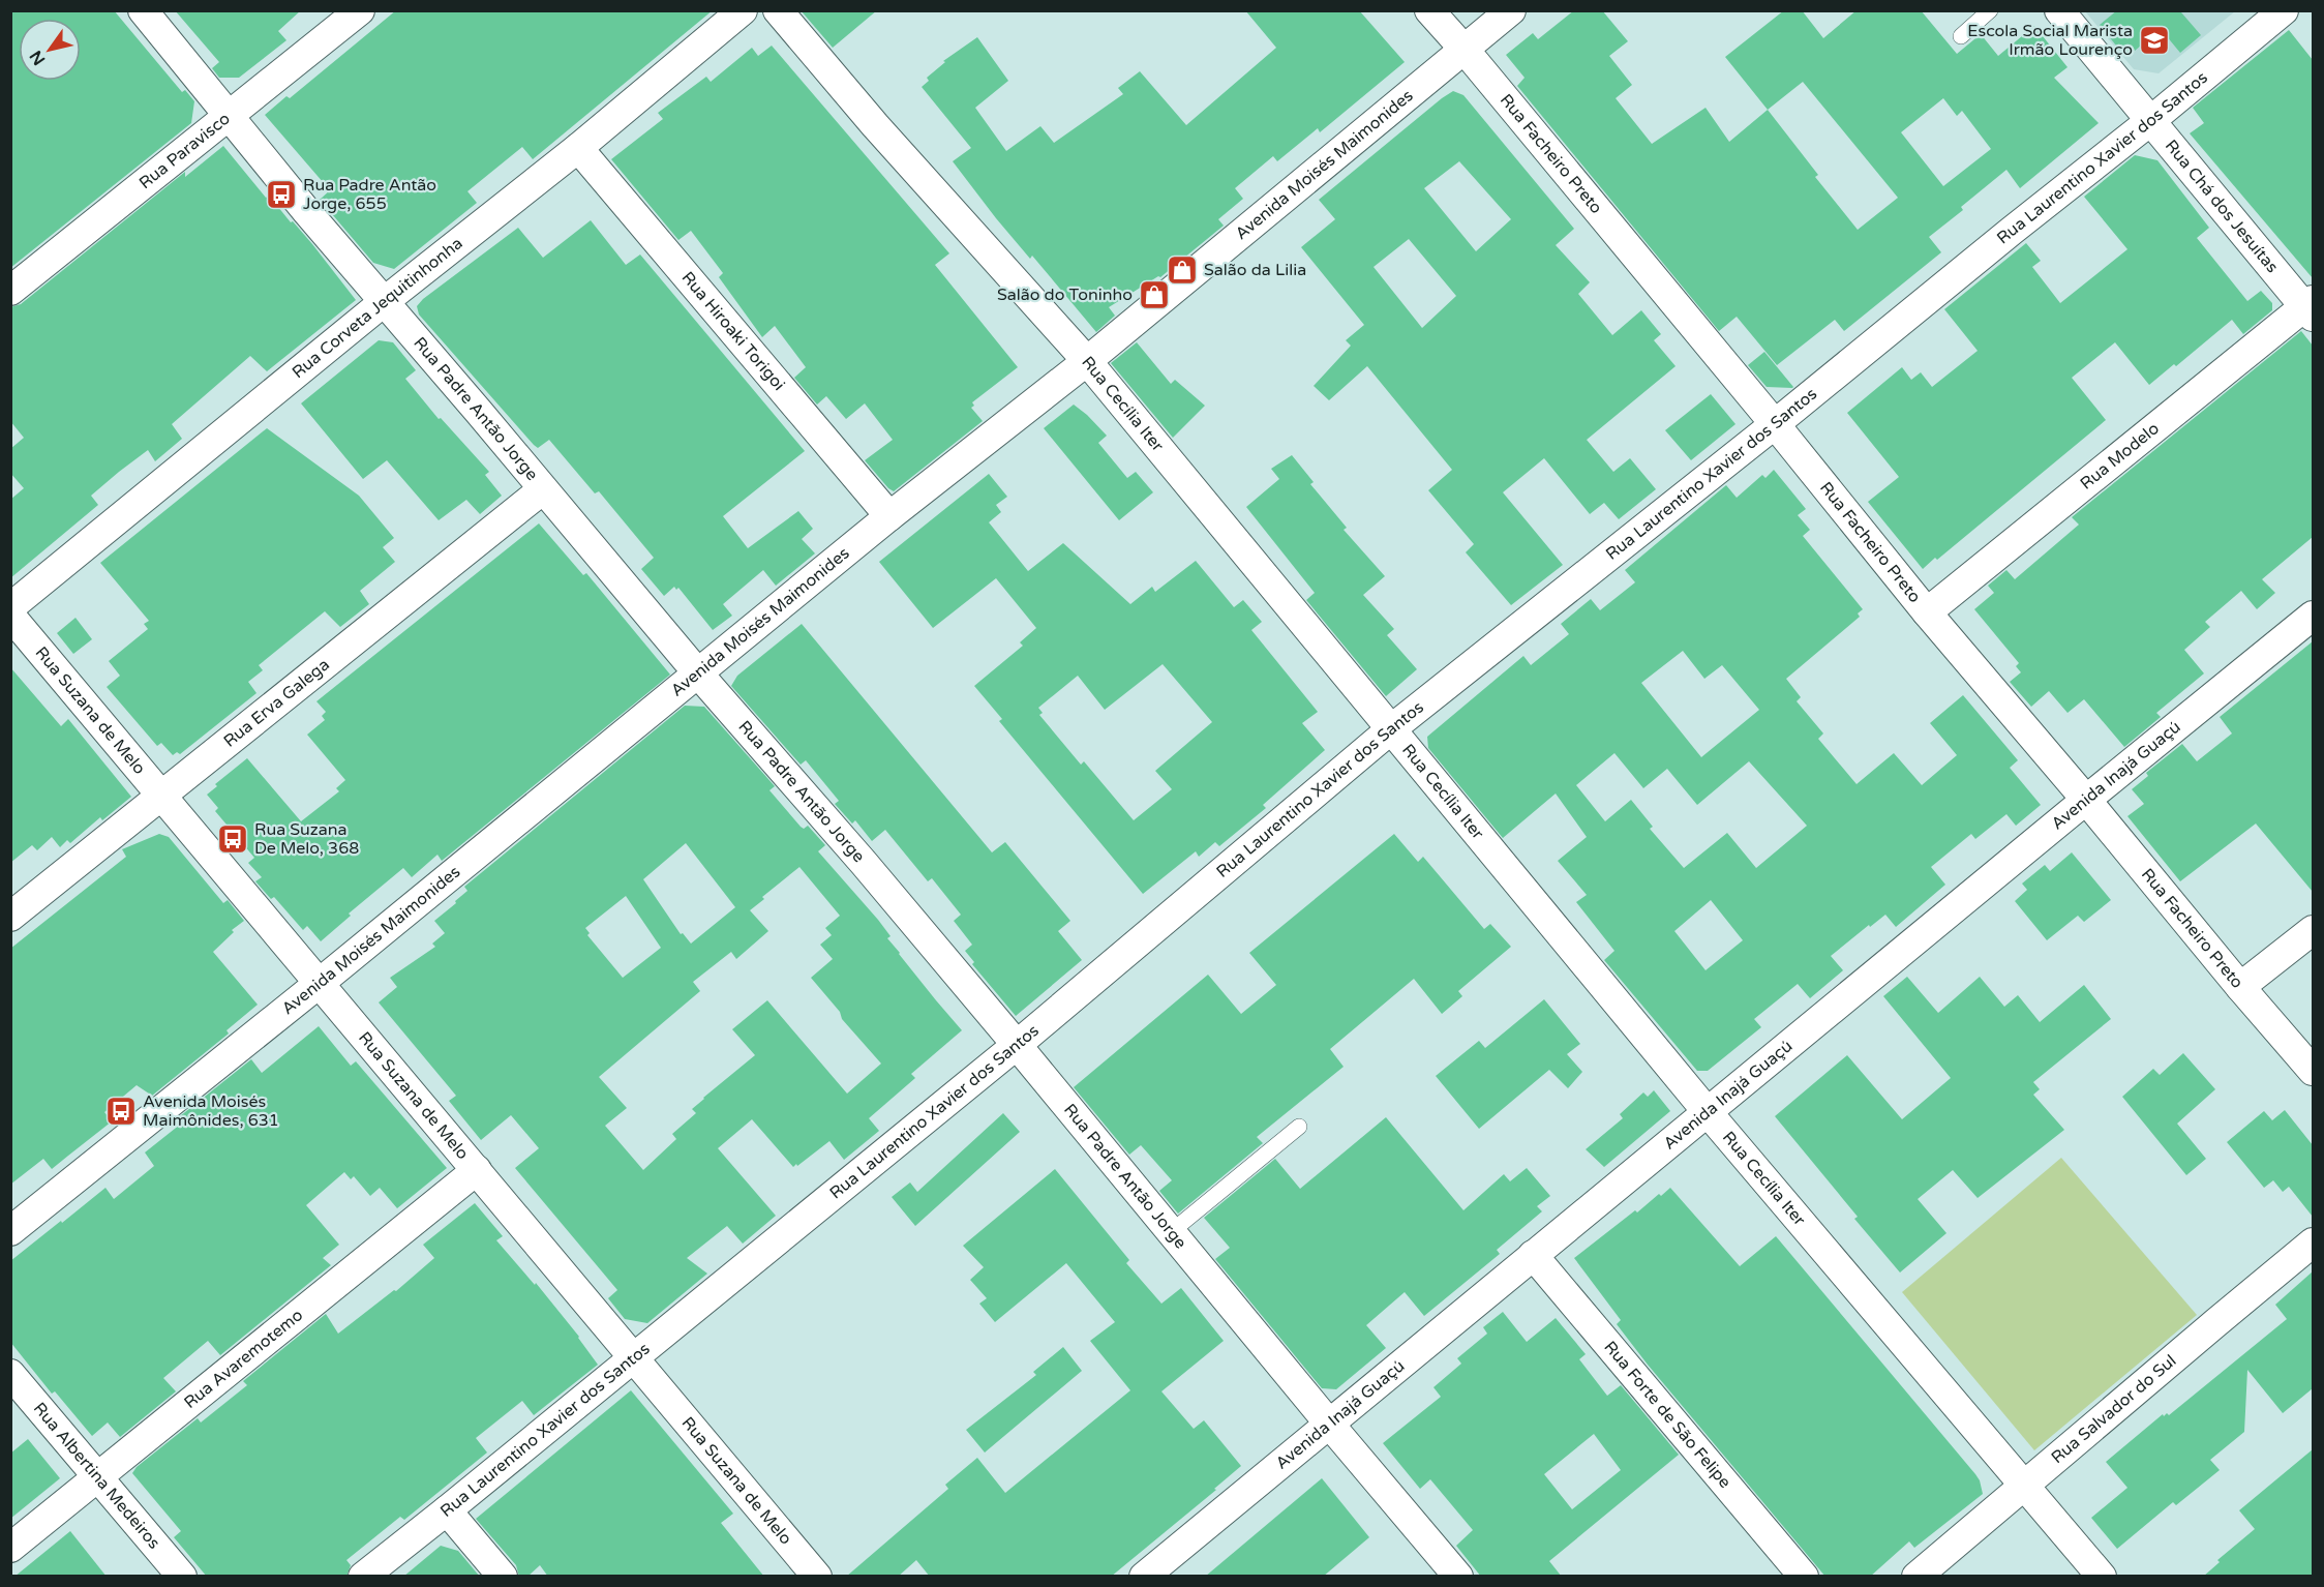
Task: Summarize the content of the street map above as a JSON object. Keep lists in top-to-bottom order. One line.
{"streets":{"street":["Rua Paravisco","Rua Facheiro Preto","Rua Laurentino Xavier dos Santos","Avenida Moisés Maimonides","Rua Chá dos Jesuítas","Rua Corveta Jequitinhonha","Rua Hiroaki Torigoi","Rua Cecília Iter","Rua Padre Antão Jorge","Rua Modelo","Rua Erva Galega","Rua Suzana de Melo","Avenida Inajá Guaçú","Rua Avaremotemo","Rua Salvador do Sul","Rua Forte de São Felipe","Rua Albertina Medeiros"]},"crossings":[["Rua Paravisco","Rua Padre Antão Jorge"],["Rua Facheiro Preto","Rua Laurentino Xavier dos Santos"],["Rua Facheiro Preto","Avenida Moisés Maimonides"],["Rua Facheiro Preto","Rua Modelo"],["Rua Facheiro Preto","Avenida Inajá Guaçú"],["Rua Laurentino Xavier dos Santos","Rua Chá dos Jesuítas"],["Rua Laurentino Xavier dos Santos","Rua Cecília Iter"],["Rua Laurentino Xavier dos Santos","Rua Padre Antão Jorge"],["Rua Laurentino Xavier dos Santos","Rua Suzana de Melo"],["Avenida Moisés Maimonides","Rua Hiroaki Torigoi"],["Avenida Moisés Maimonides","Rua Cecília Iter"],["Avenida Moisés Maimonides","Rua Padre Antão Jorge"],["Avenida Moisés Maimonides","Rua Suzana de Melo"],["Rua Chá dos Jesuítas","Rua Modelo"],["Rua Corveta Jequitinhonha","Rua Hiroaki Torigoi"],["Rua Corveta Jequitinhonha","Rua Padre Antão Jorge"],["Rua Cecília Iter","Avenida Inajá Guaçú"],["Rua Cecília Iter","Rua Salvador do Sul"],["Rua Padre Antão Jorge","Rua Erva Galega"],["Rua Padre Antão Jorge","Avenida Inajá Guaçú"],["Rua Erva Galega","Rua Suzana de Melo"],["Rua Suzana de Melo","Rua Avaremotemo"],["Avenida Inajá Guaçú","Rua Forte de São Felipe"],["Rua Avaremotemo","Rua Albertina Medeiros"]],"places":{"school or university":["Escola Social Marista Irmão Lourenço"],"bus stop":["Rua Padre Antão Jorge, 655","Rua Suzana De Melo, 368","Avenida Moisés Maimônides, 631"],"shop":["Salão da Lilia","Salão do Toninho"]},"north":"bottom left"}
